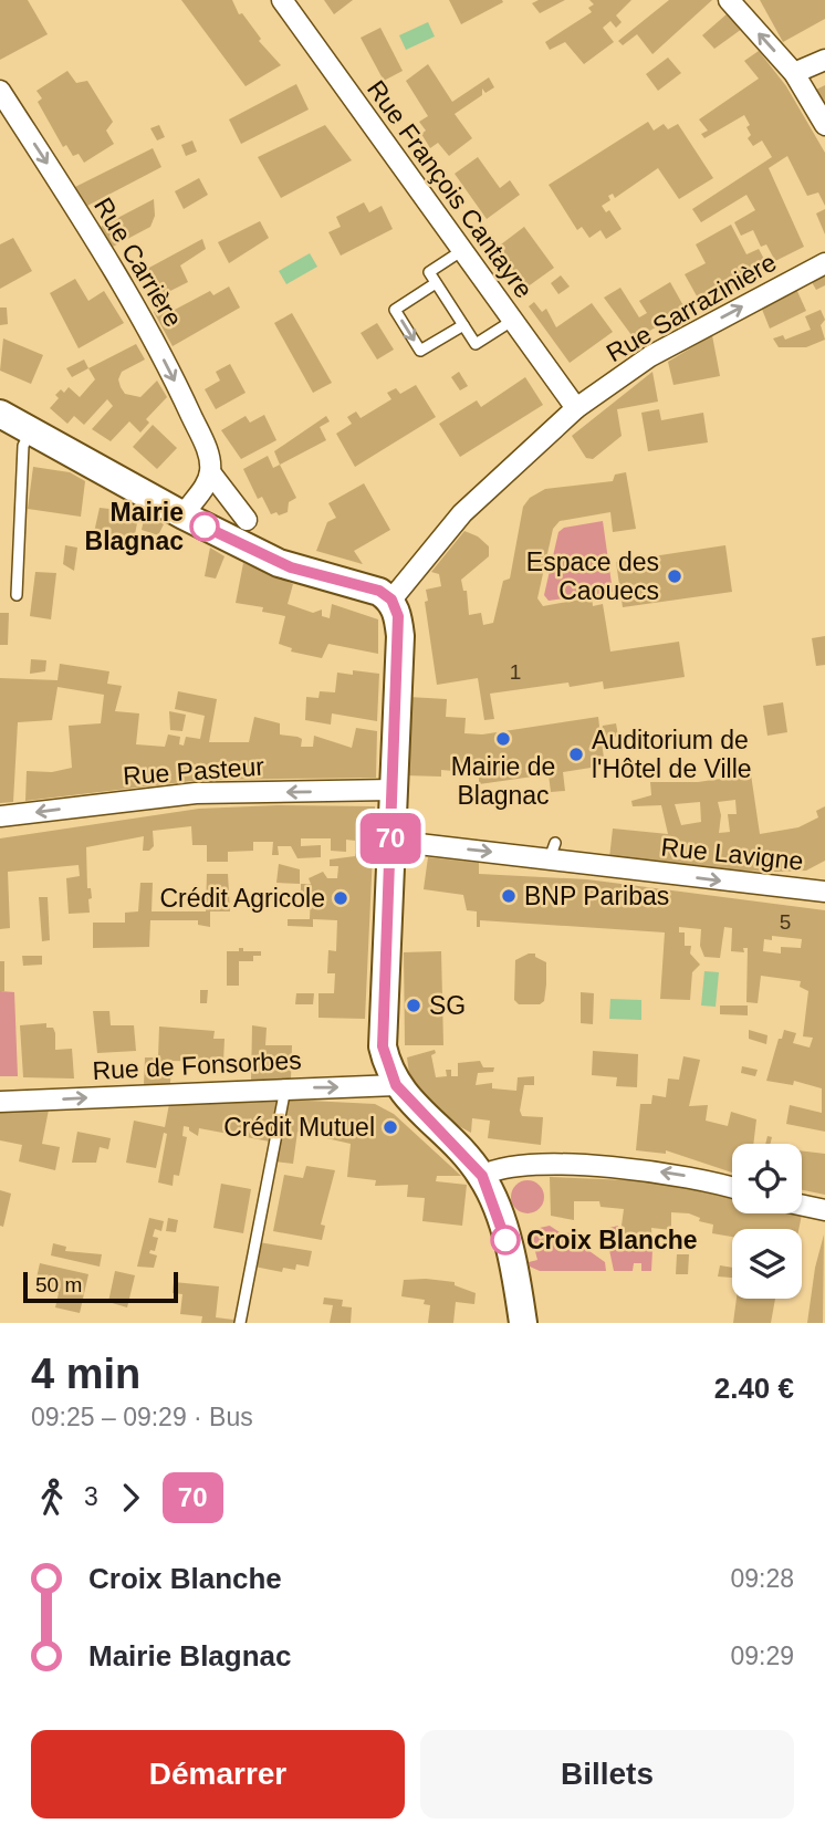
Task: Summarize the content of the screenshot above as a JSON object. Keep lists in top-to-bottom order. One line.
{"streets":{"street":["Rue François Cantayre","Rue Carrière","Rue Sarrazinière","Rue Pasteur","Rue Lavigne","Rue de Fonsorbes"]},"crossings":[["Rue François Cantayre","Rue Sarrazinière"]],"one_way":["Rue Carrière","Rue Sarrazinière","Rue Pasteur","Rue Lavigne","Rue de Fonsorbes"],"places":["Mairie Blagnac","Espace des Caouecs","Mairie de Blagnac","Auditorium de l'Hôtel de Ville","BNP Paribas","Crédit Agricole","SG","Crédit Mutuel","Croix Blanche"],"lines":["bus line 70"],"house_numbers":["1","5"],"scale_bar":"50 m","page":{"on_map":"70","scale":"50 m","heading":["4 min","09:25 – 09:29 · Bus","2.40 €"],"legs":["3","70"],"list":[{"name":"Croix Blanche","value":"09:28"},{"name":"Mairie Blagnac","value":"09:29"}],"buttons":["Démarrer","Billets"]}}
